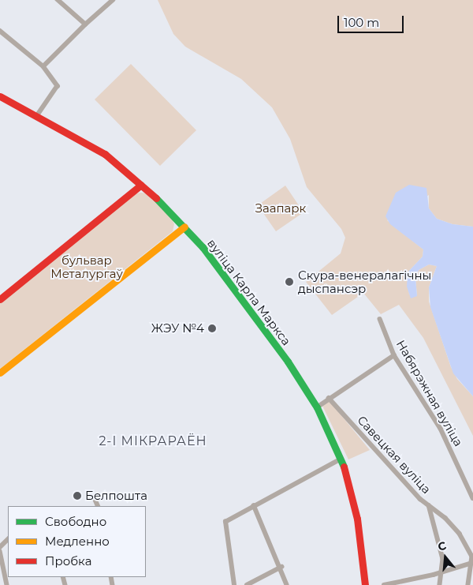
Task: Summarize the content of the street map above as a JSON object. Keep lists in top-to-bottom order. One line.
{"streets":{"main road":["вуліца Карла Маркса"],"street":["Набярэжная вуліца","Савецкая вуліца"]},"districts":["2-І МІКРАРАЁН"],"parks":["Заапарк","бульвар Металургаў"],"places":["Скура-венералагічны дыспансэр","ЖЭУ №4","Белпошта"],"legend":["Свободно","Медленно","Пробка"],"scale_bar":"100 m","north":"top"}
